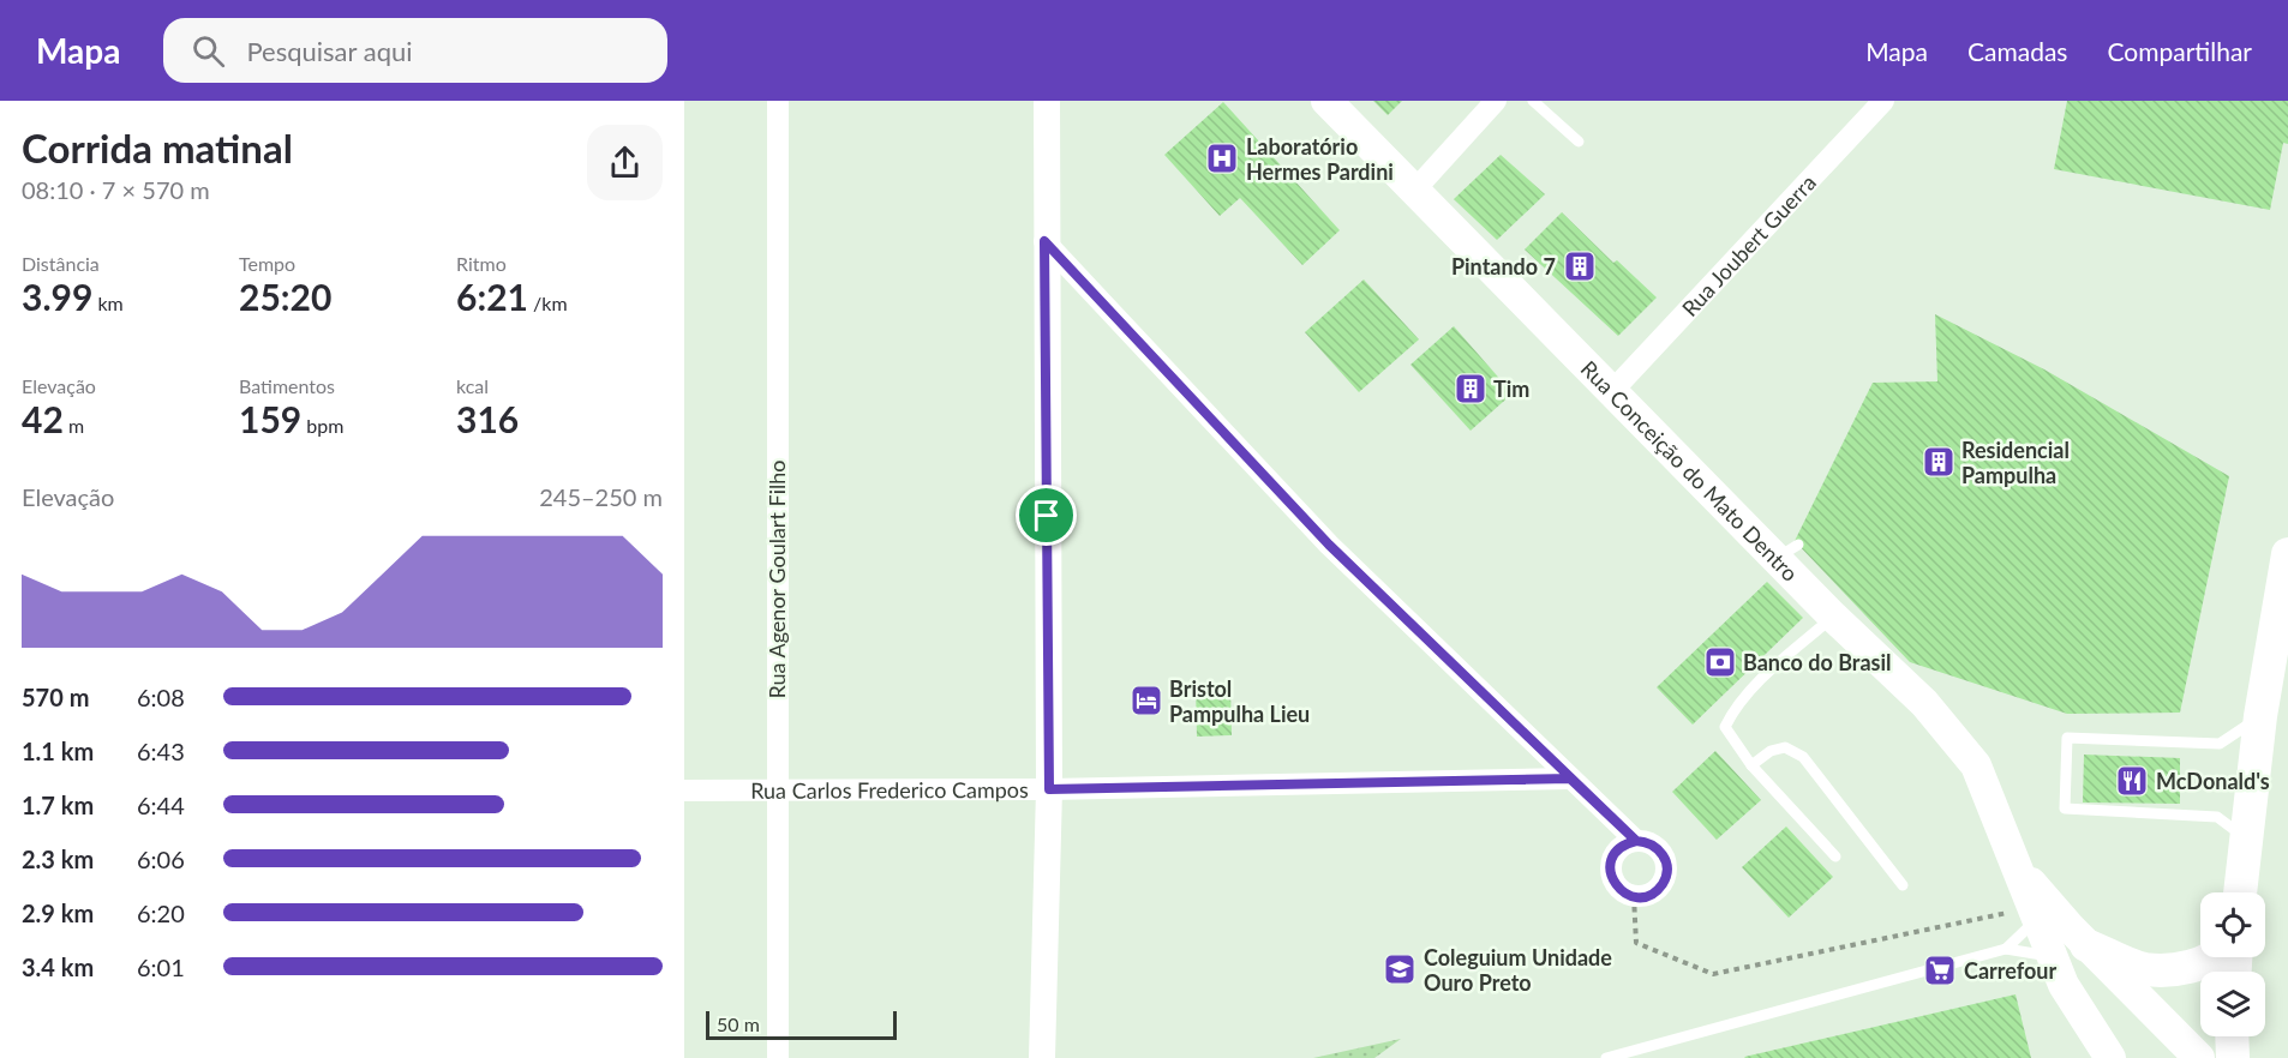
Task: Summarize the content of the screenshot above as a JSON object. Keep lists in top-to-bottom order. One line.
{"streets":{"main road":["Rua Conceição do Mato Dentro"],"street":["Rua Joubert Guerra","Rua Agenor Goulart Filho","Rua Carlos Frederico Campos"]},"crossings":[["Rua Joubert Guerra","Rua Conceição do Mato Dentro"],["Rua Agenor Goulart Filho","Rua Carlos Frederico Campos"]],"places":{"hospital":["Laboratório Hermes Pardini"],"building":["Pintando 7","Tim","Residencial Pampulha"],"bank":["Banco do Brasil"],"hotel":["Bristol Pampulha Lieu"],"restaurant":["McDonald's"],"school or university":["Coleguium Unidade Ouro Preto"],"supermarket":["Carrefour"]},"scale_bar":"50 m","page":{"header":"Mapa","search":"Pesquisar aqui","nav":["Mapa","Camadas","Compartilhar"],"heading":["Corrida matinal","08:10 · 7 × 570 m"],"stats":[["Distância","3.99 km"],["Tempo","25:20"],["Ritmo","6:21 /km"],["Elevação","42 m"],["Batimentos","159 bpm"],["kcal","316"]],"chart":["Elevação","245–250 m"],"list":[{"name":"570 m","note":"6:08"},{"name":"1.1 km","note":"6:43"},{"name":"1.7 km","note":"6:44"},{"name":"2.3 km","note":"6:06"},{"name":"2.9 km","note":"6:20"},{"name":"3.4 km","note":"6:01"}],"scale":"50 m"}}
